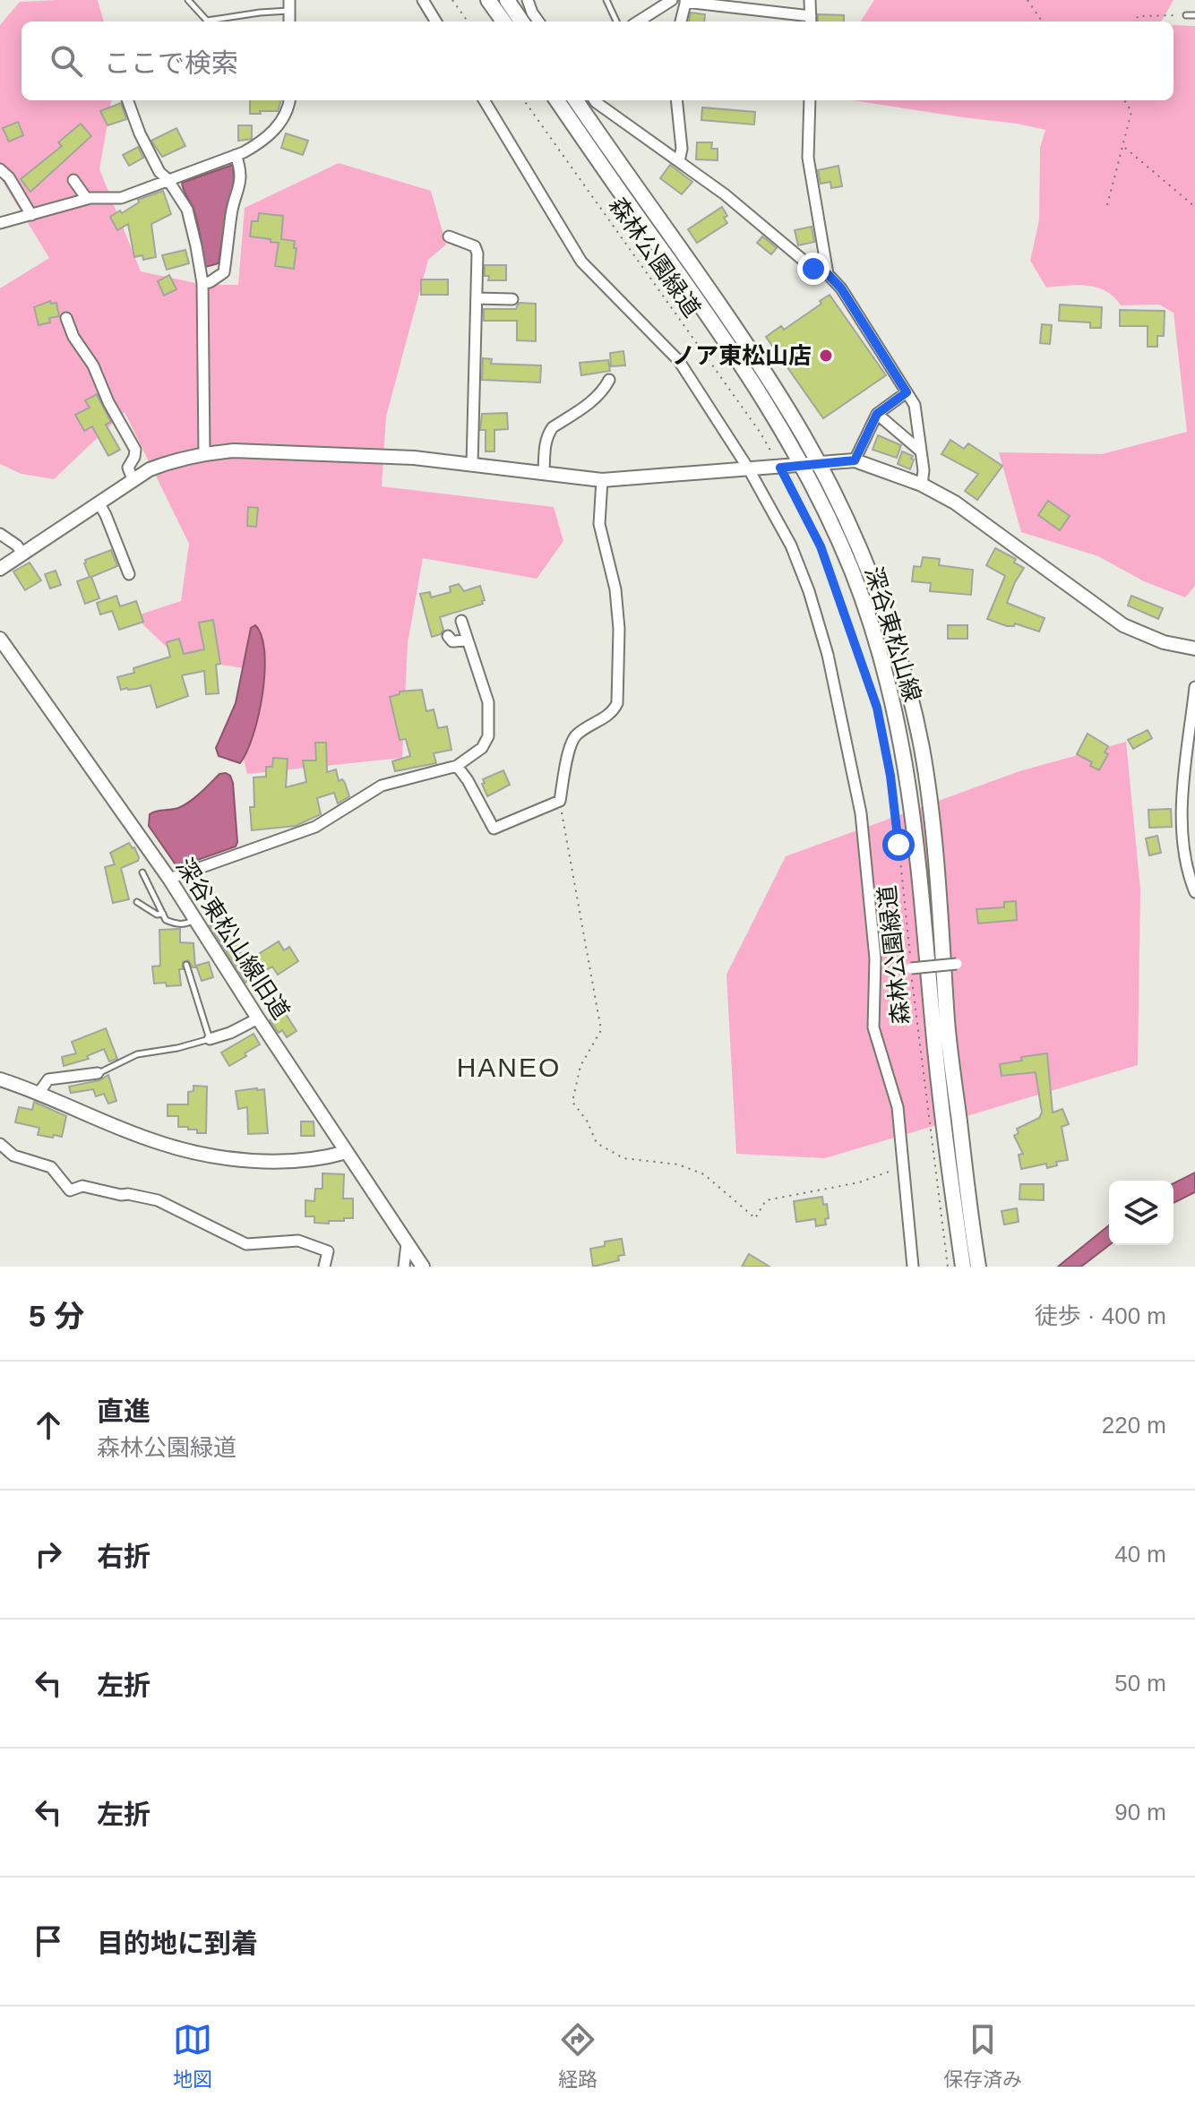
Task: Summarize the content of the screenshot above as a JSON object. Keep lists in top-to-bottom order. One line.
{"streets":{"main road":["深谷東松山線"],"street":["深谷東松山線旧道"],"path":["森林公園緑道"]},"districts":["HANEO"],"places":["ノア東松山店"],"page":{"search":"ここで検索","heading":["5 分","徒歩 · 400 m"],"list":[["直進","森林公園緑道","220 m"],["右折","40 m"],["左折","50 m"],["左折","90 m"],"目的地に到着"],"nav":["地図","経路","保存済み"]}}
